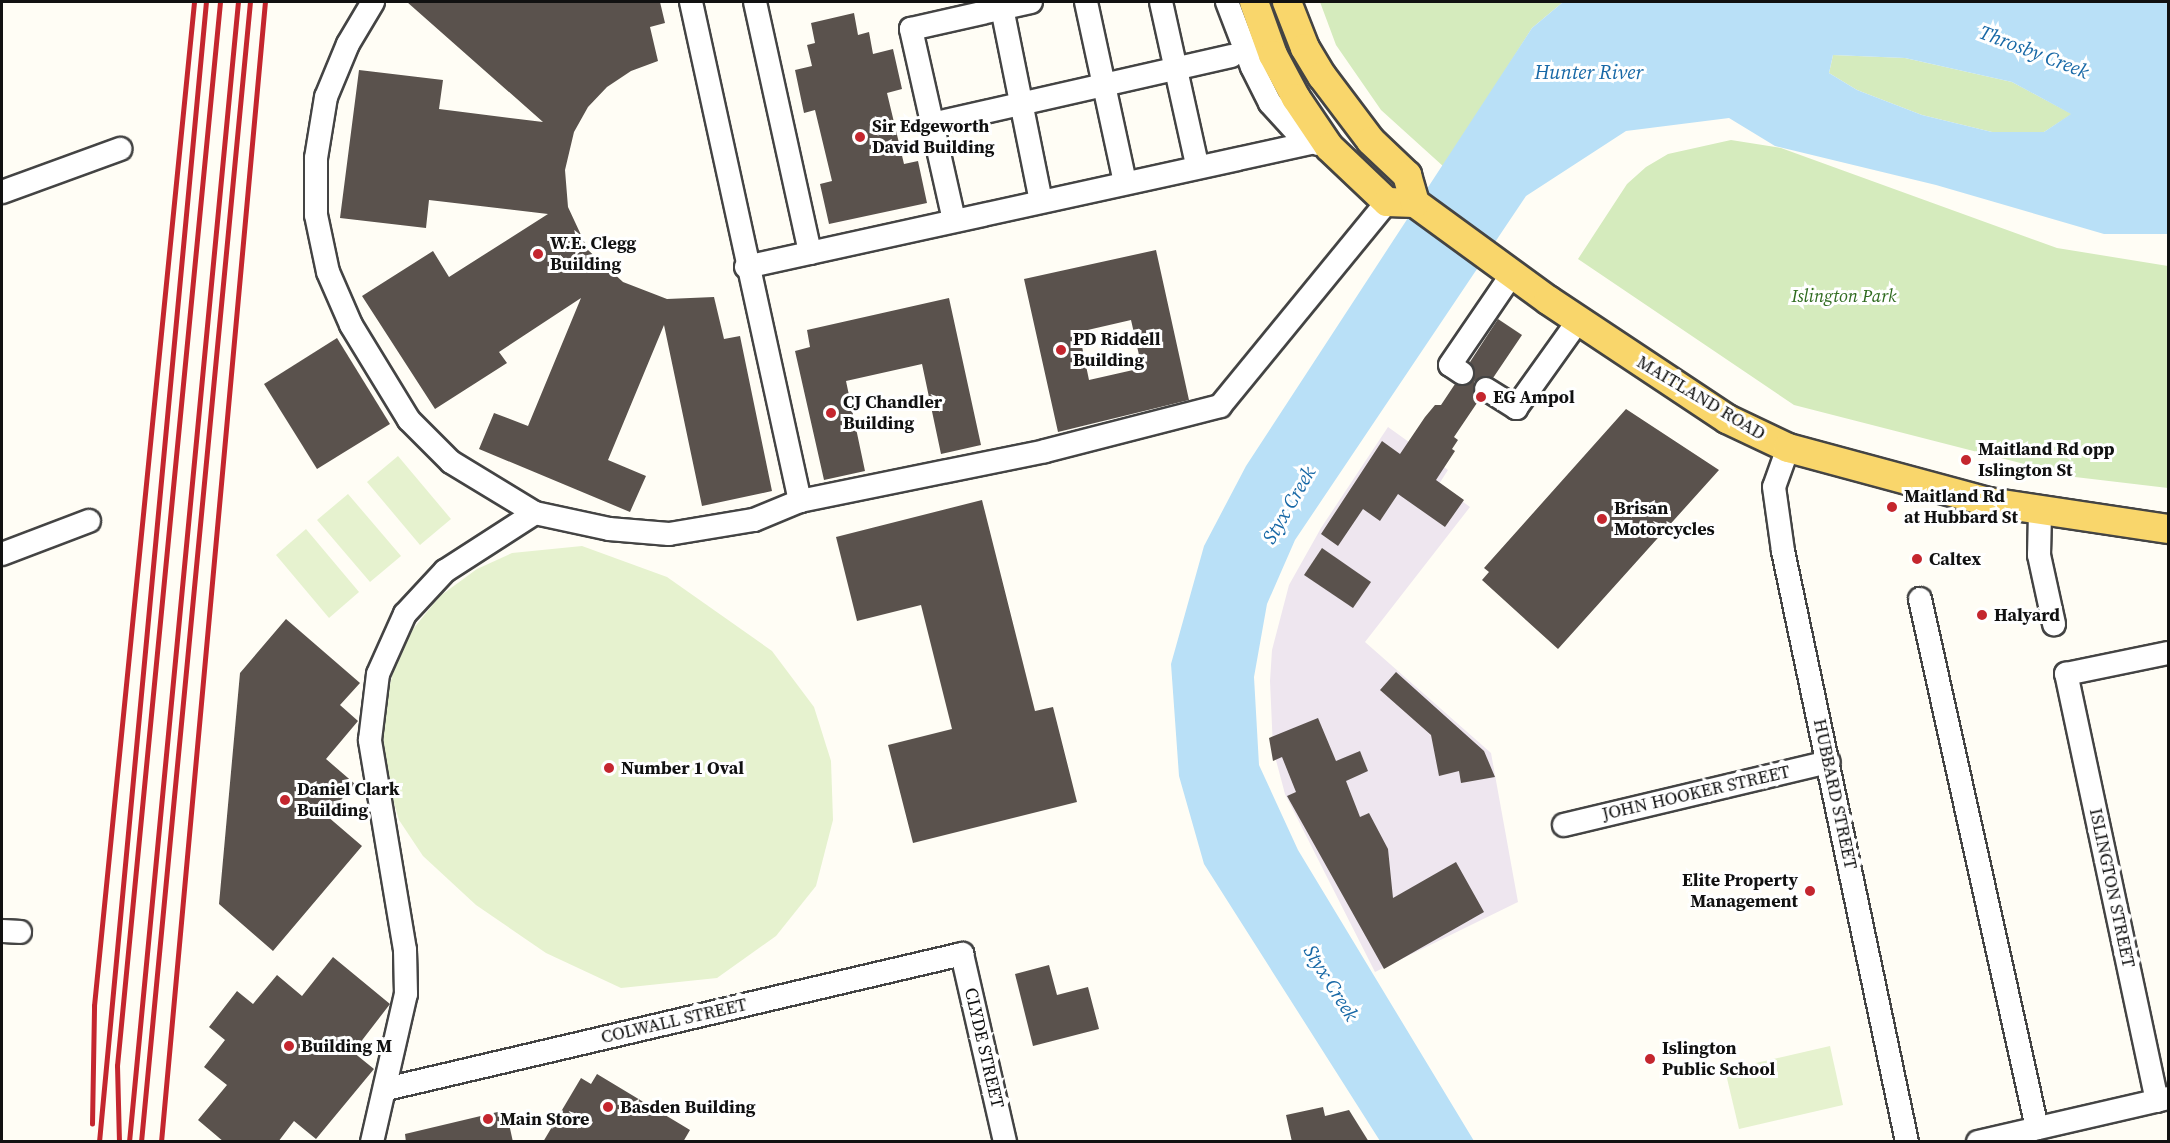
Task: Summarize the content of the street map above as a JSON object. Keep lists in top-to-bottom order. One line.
{"streets":{"main road":["MAITLAND ROAD"],"street":["JOHN HOOKER STREET","HUBBARD STREET","ISLINGTON STREET","COLWALL STREET","CLYDE STREET"]},"crossings":[["MAITLAND ROAD","HUBBARD STREET"],["JOHN HOOKER STREET","HUBBARD STREET"],["COLWALL STREET","CLYDE STREET"]],"water":["Throsby Creek","Hunter River","Styx Creek"],"parks":["Islington Park"],"places":["Sir Edgeworth David Building","W.E. Clegg Building","PD Riddell Building","EG Ampol","CJ Chandler Building","Maitland Rd opp Islington St","Maitland Rd at Hubbard St","Brisan Motorcycles","Caltex","Halyard","Number 1 Oval","Daniel Clark Building","Elite Property Management","Building M","Islington Public School","Basden Building","Main Store"]}
